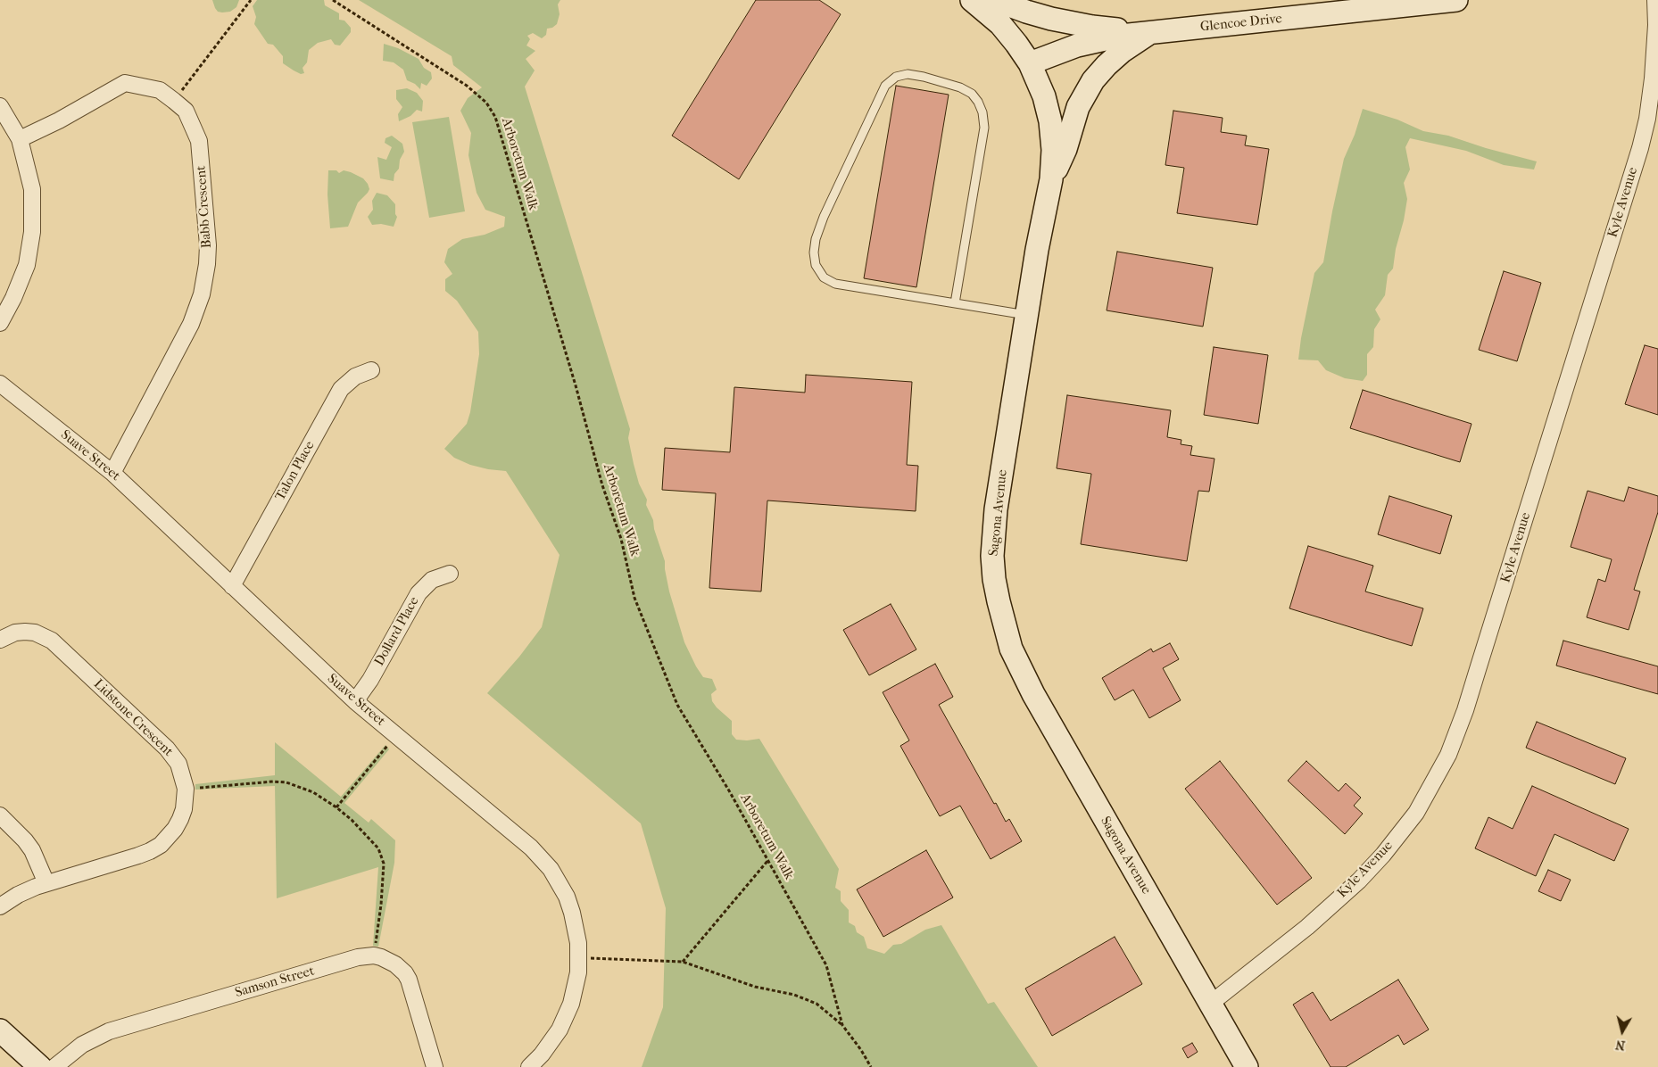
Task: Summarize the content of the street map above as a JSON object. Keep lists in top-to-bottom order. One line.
{"streets":{"main road":["Glencoe Drive","Sagona Avenue"],"street":["Kyle Avenue","Babb Crescent","Suave Street","Talon Place","Dollard Place","Lidstone Crescent","Samson Street"],"path":["Arboretum Walk"]},"crossings":[["Glencoe Drive","Sagona Avenue"],["Kyle Avenue","Sagona Avenue"],["Babb Crescent","Suave Street"],["Suave Street","Talon Place"],["Suave Street","Dollard Place"]],"north":"bottom"}
